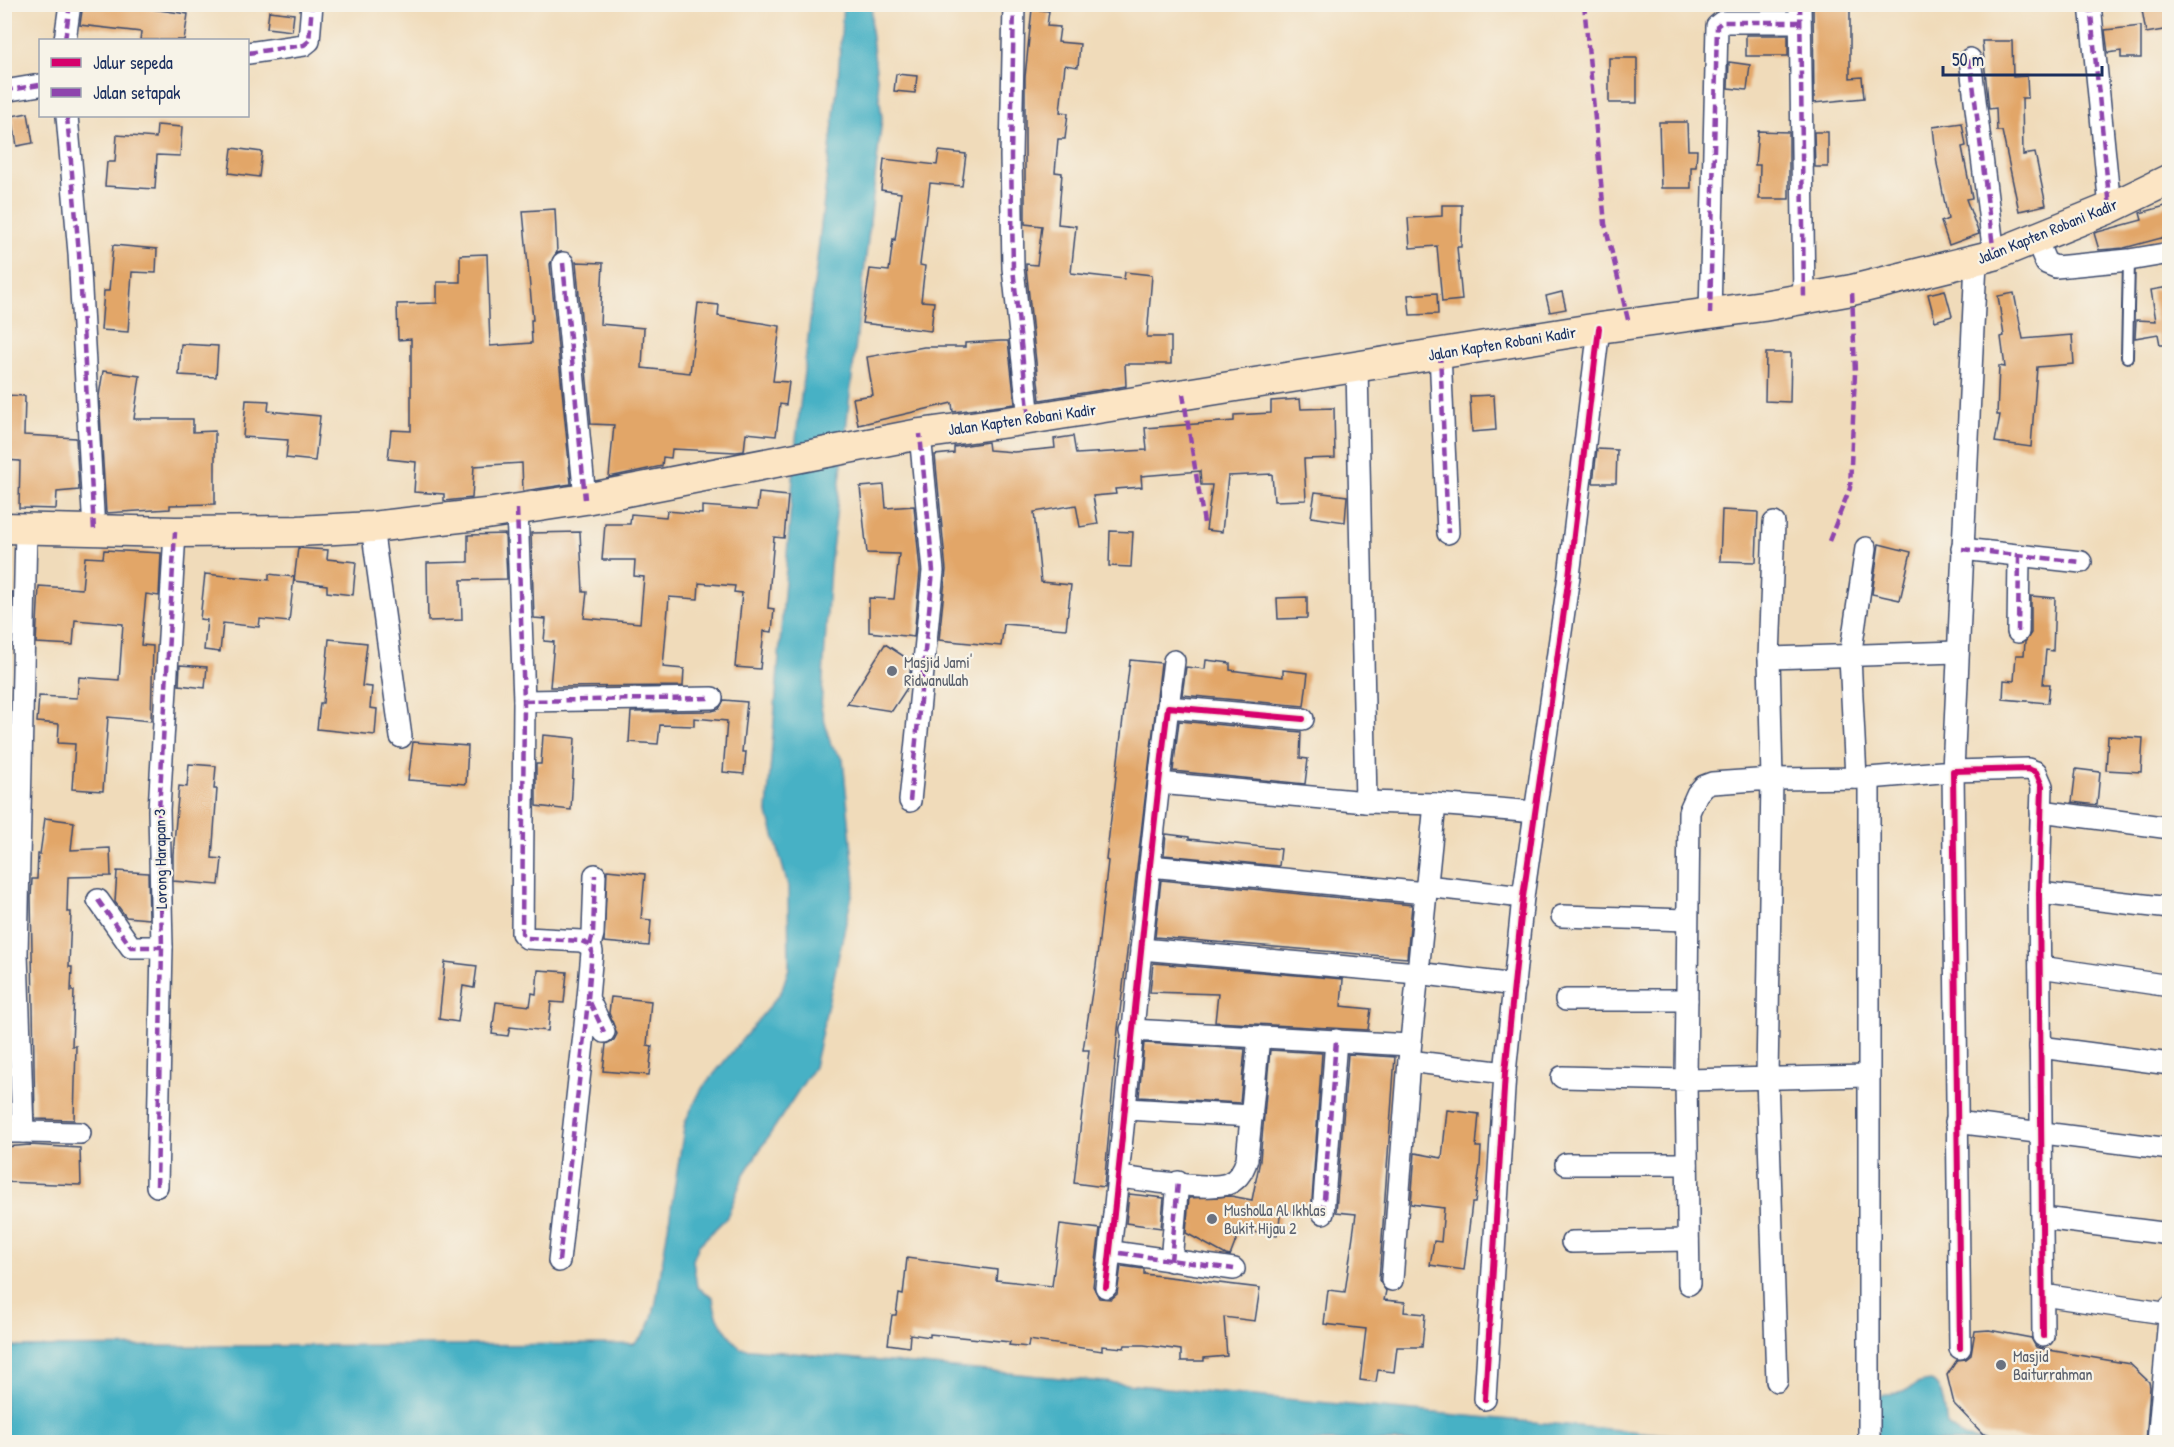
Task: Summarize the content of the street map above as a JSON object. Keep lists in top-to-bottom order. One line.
{"streets":{"main road":["Jalan Kapten Robani Kadir"],"street":["Lorong Harapan 3"]},"crossings":[["Jalan Kapten Robani Kadir","Lorong Harapan 3"]],"places":["Masjid Jami' Ridwanullah","Musholla Al Ikhlas Bukit Hijau 2","Masjid Baiturrahman"],"legend":["Jalur sepeda","Jalan setapak"],"scale_bar":"50 m"}
